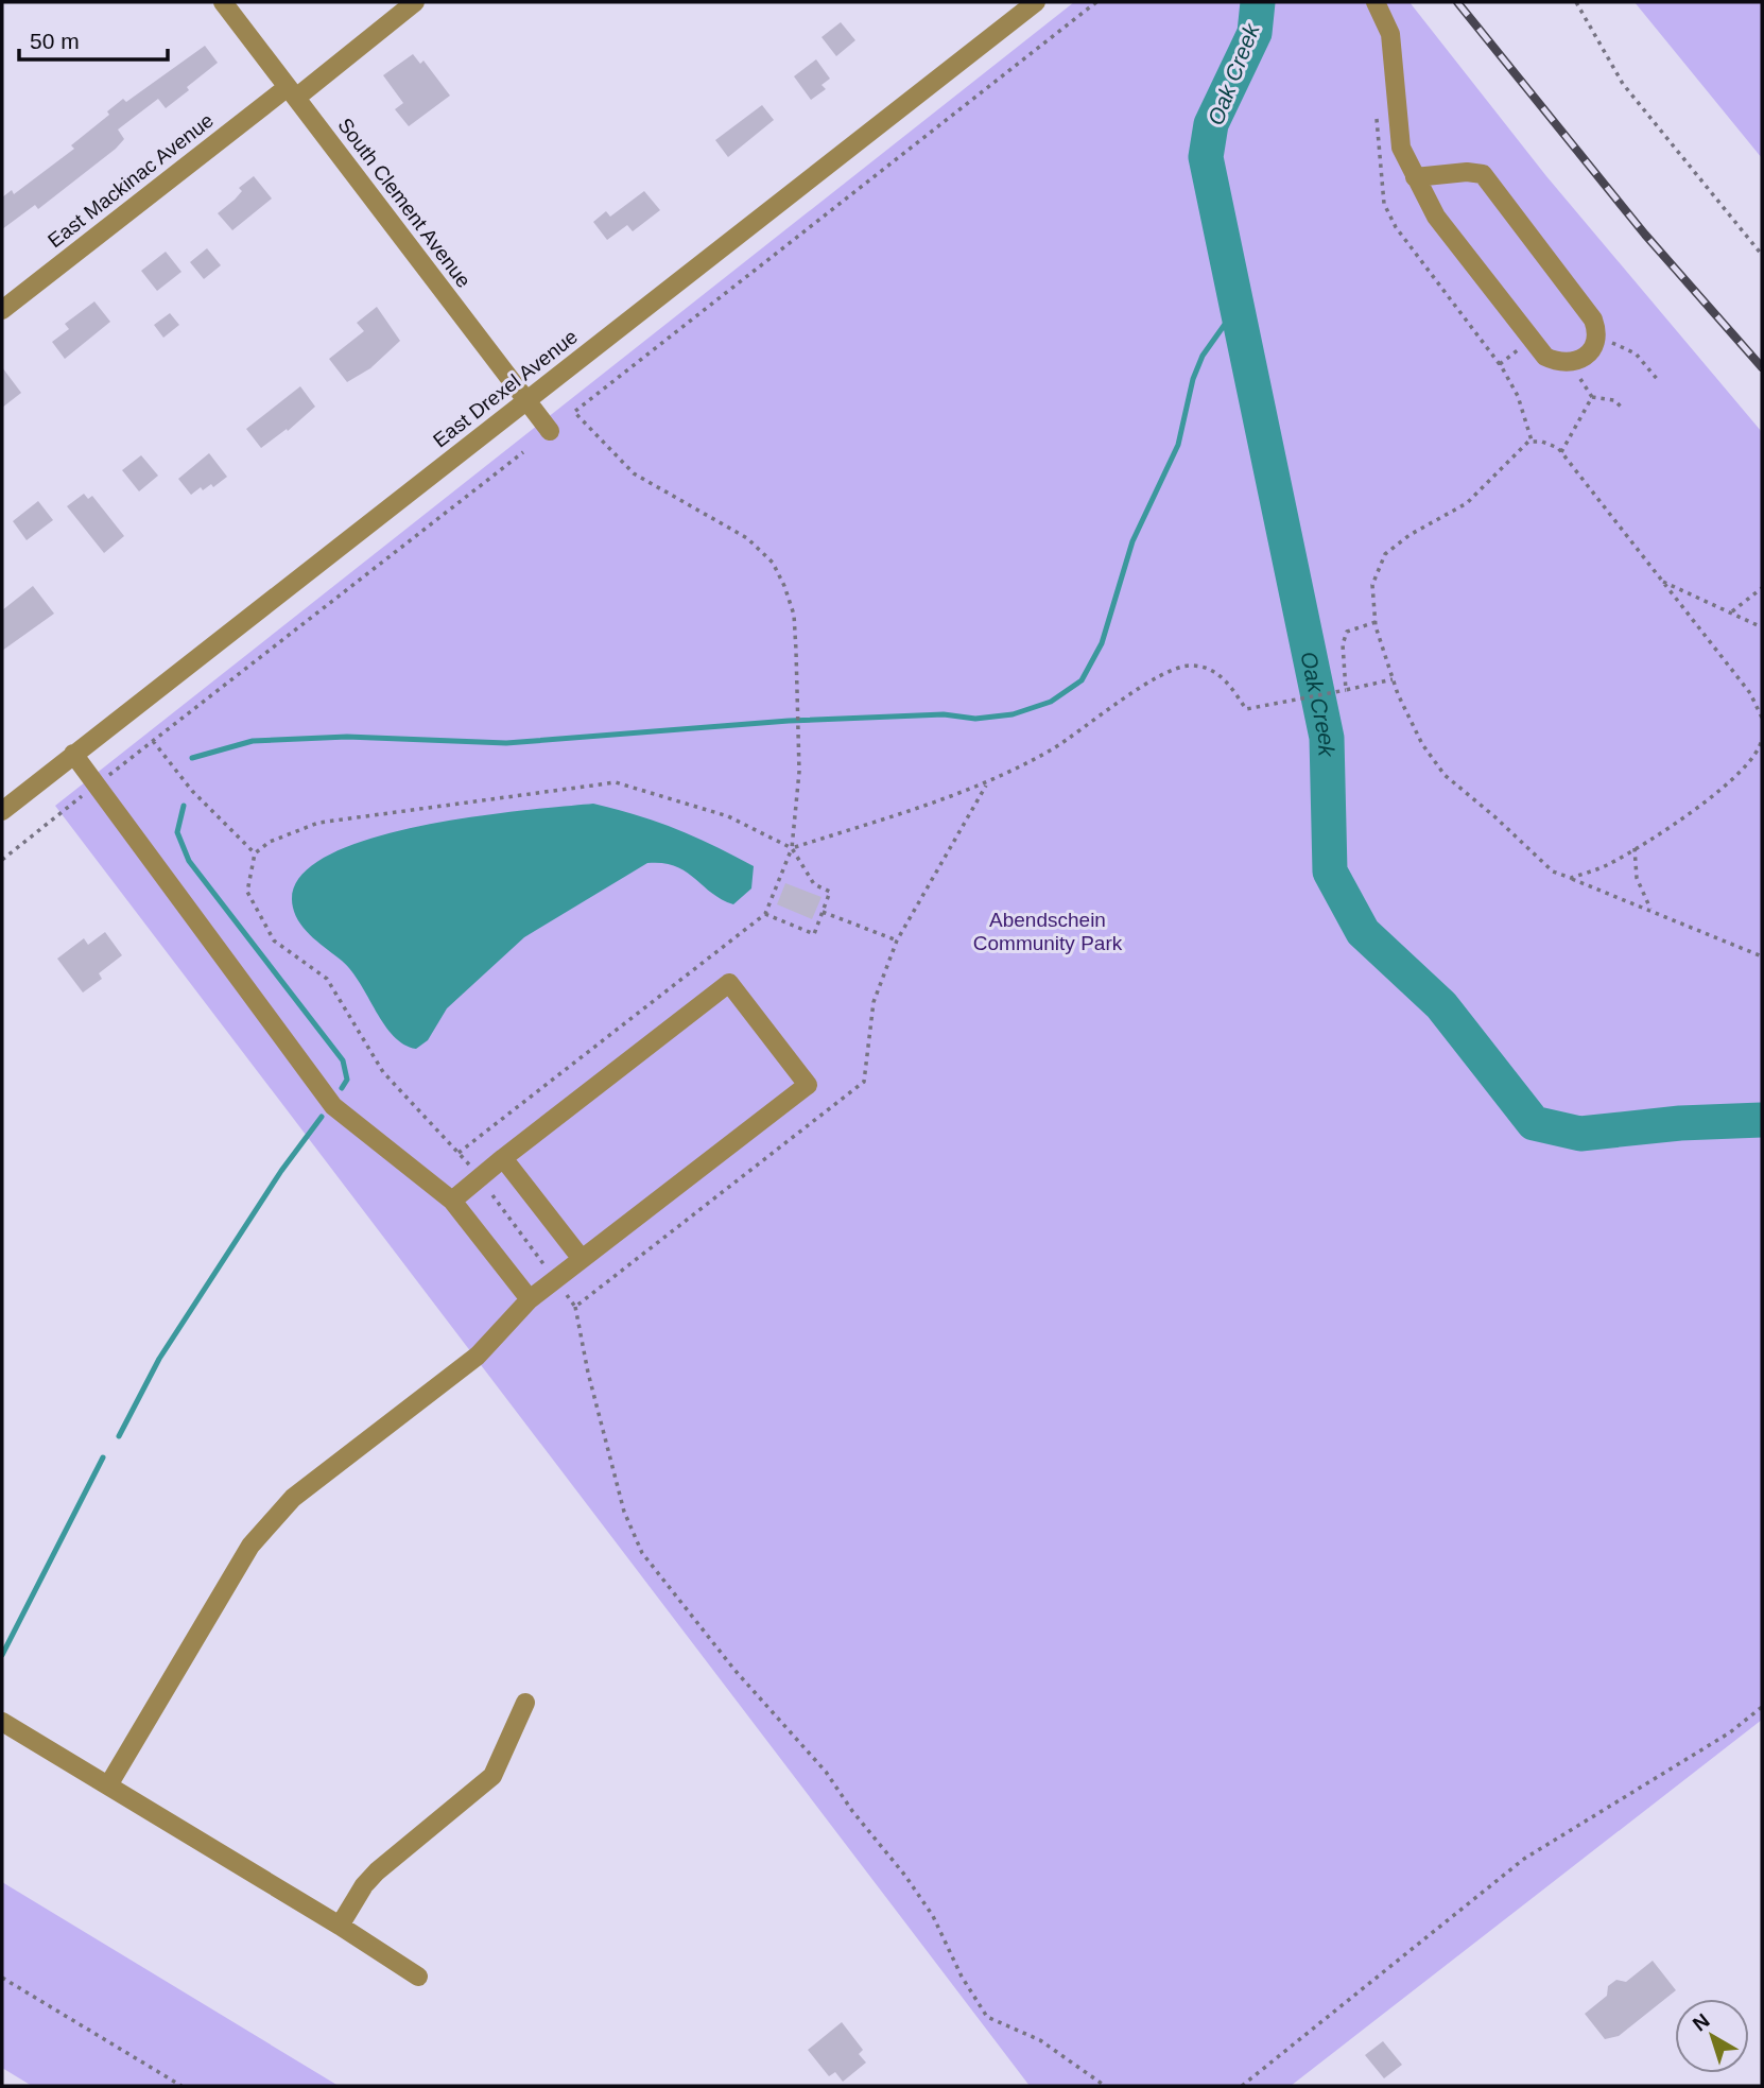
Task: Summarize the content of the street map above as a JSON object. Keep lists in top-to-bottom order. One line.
{"streets":{"street":["East Mackinac Avenue","South Clement Avenue","East Drexel Avenue"]},"crossings":[["East Mackinac Avenue","South Clement Avenue"],["South Clement Avenue","East Drexel Avenue"]],"water":["Oak Creek"],"parks":["Abendschein Community Park"],"scale_bar":"50 m","north":"top left"}
